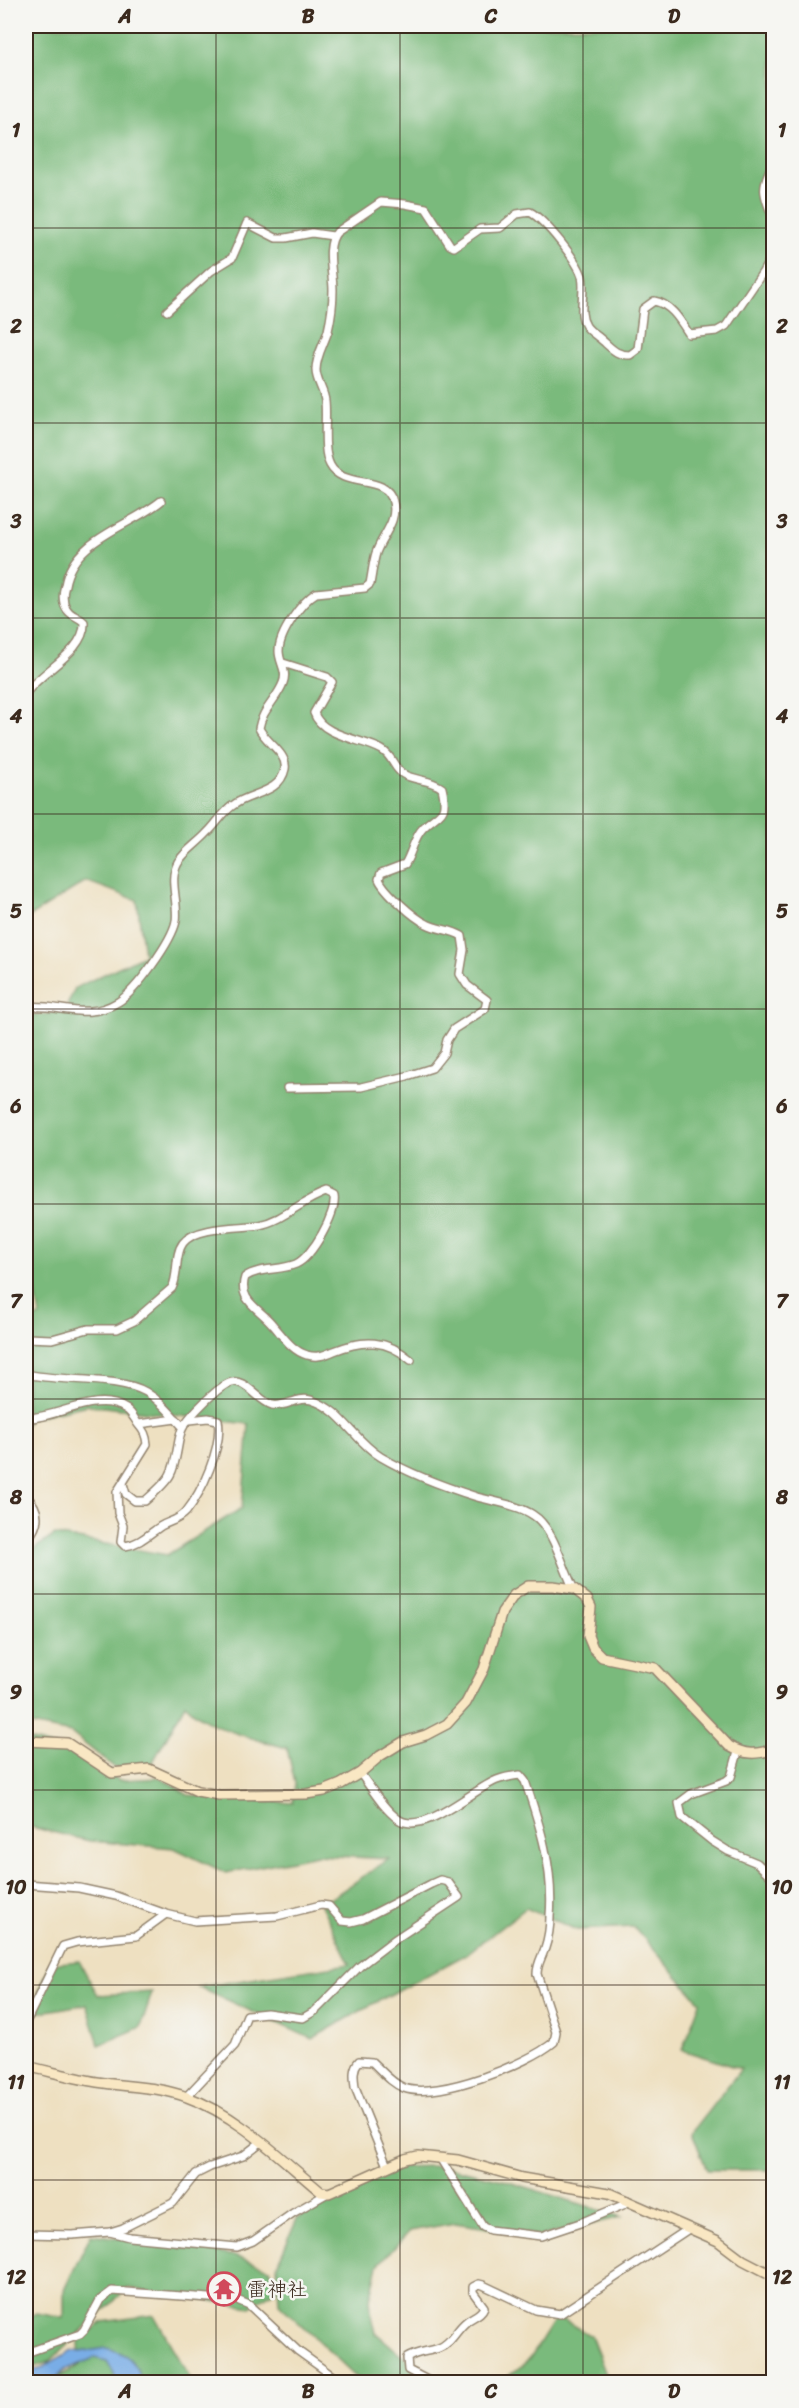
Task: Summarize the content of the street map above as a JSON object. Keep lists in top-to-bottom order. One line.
{"places":{"temple":["雷神社"]},"grid":{"columns":["A","B","C","D"],"rows":["1","2","3","4","5","6","7","8","9","10","11","12"]}}
